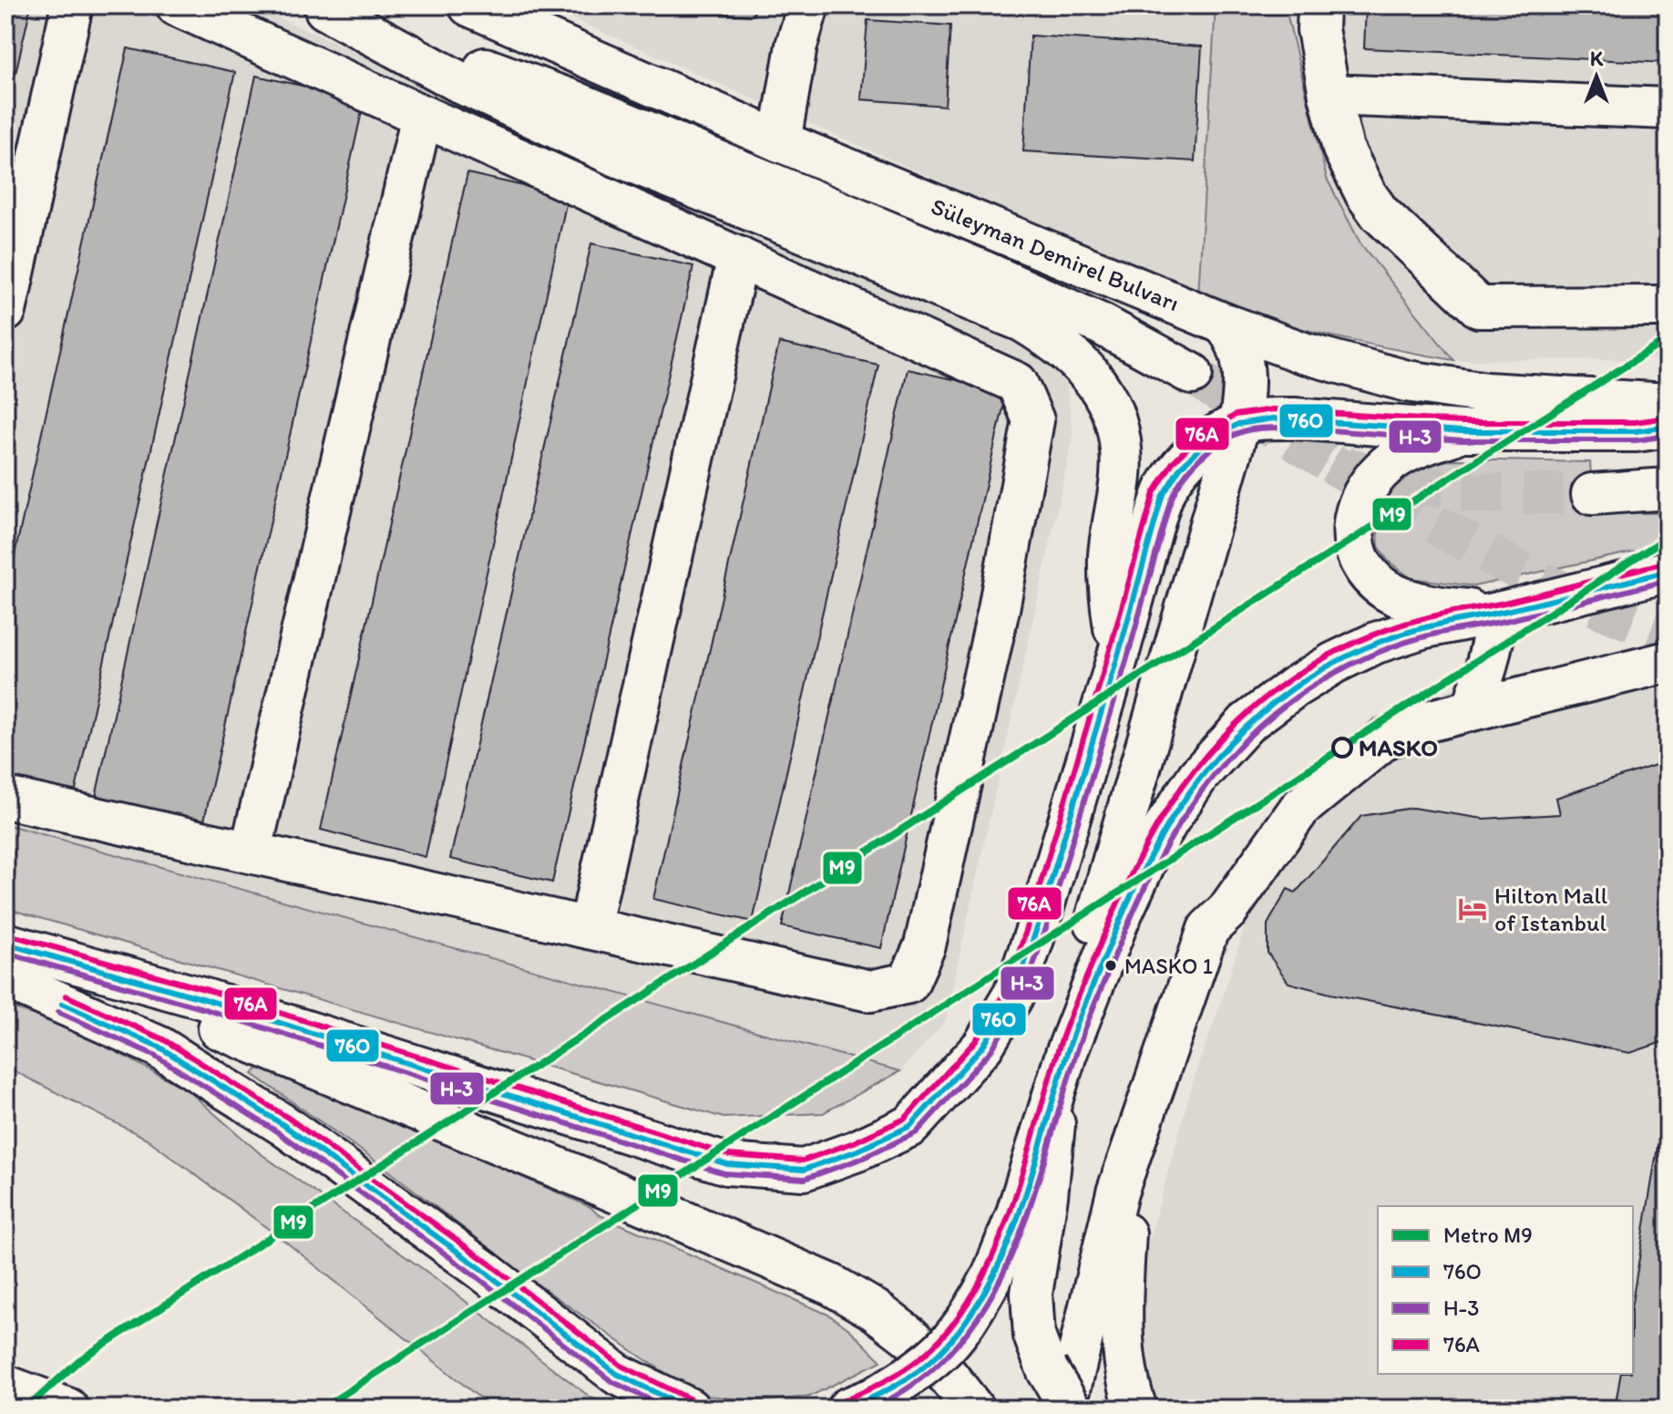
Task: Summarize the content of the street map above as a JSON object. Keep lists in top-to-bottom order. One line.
{"streets":{"main road":["Süleyman Demirel Bulvarı"]},"places":{"other":["MASKO","MASKO 1"],"hotel":["Hilton Mall of Istanbul"]},"lines":["metro line M9","transit line 76A","transit line 76O","transit line H-3"],"legend":["Metro M9","76O","H-3","76A"],"north":"top"}
